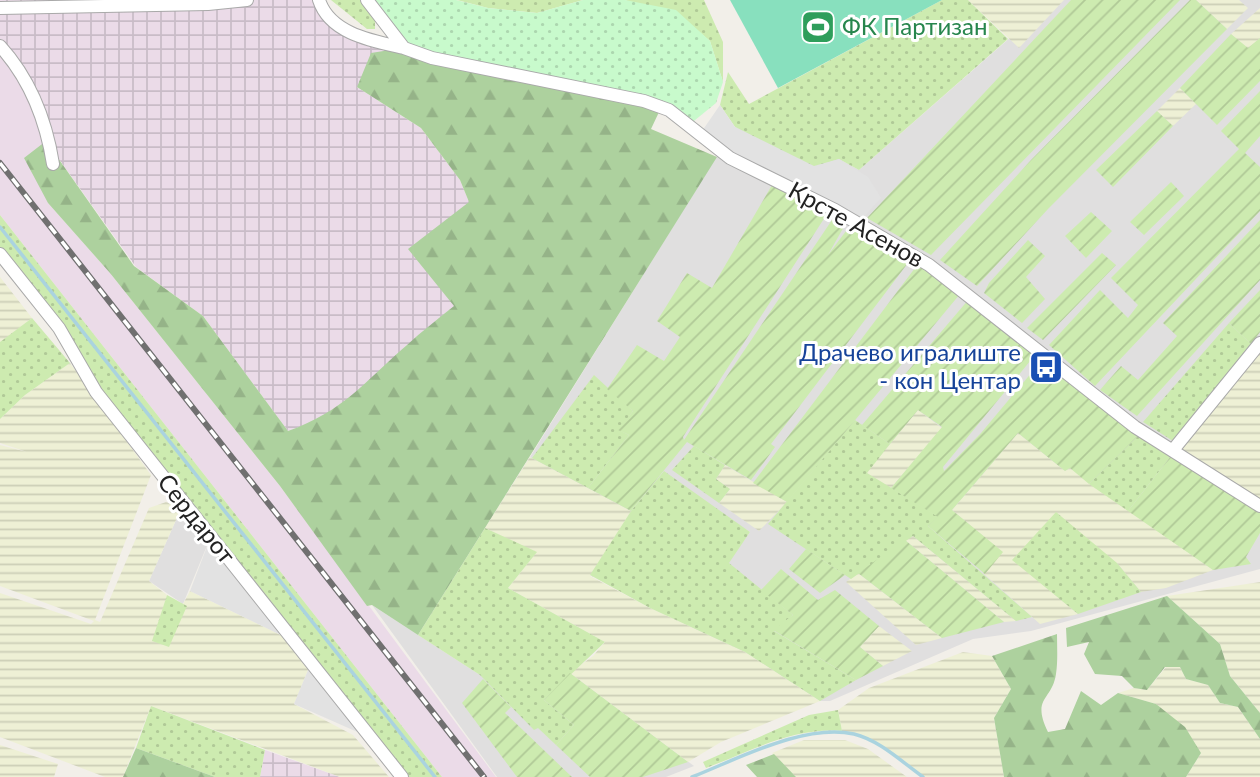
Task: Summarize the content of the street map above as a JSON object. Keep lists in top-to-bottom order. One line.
{"streets":{"street":["Крсте Асенов","Сердарот"]},"places":{"sports":["ФК Партизан"],"bus stop":["Драчево игралиште - кон Центар"]}}
